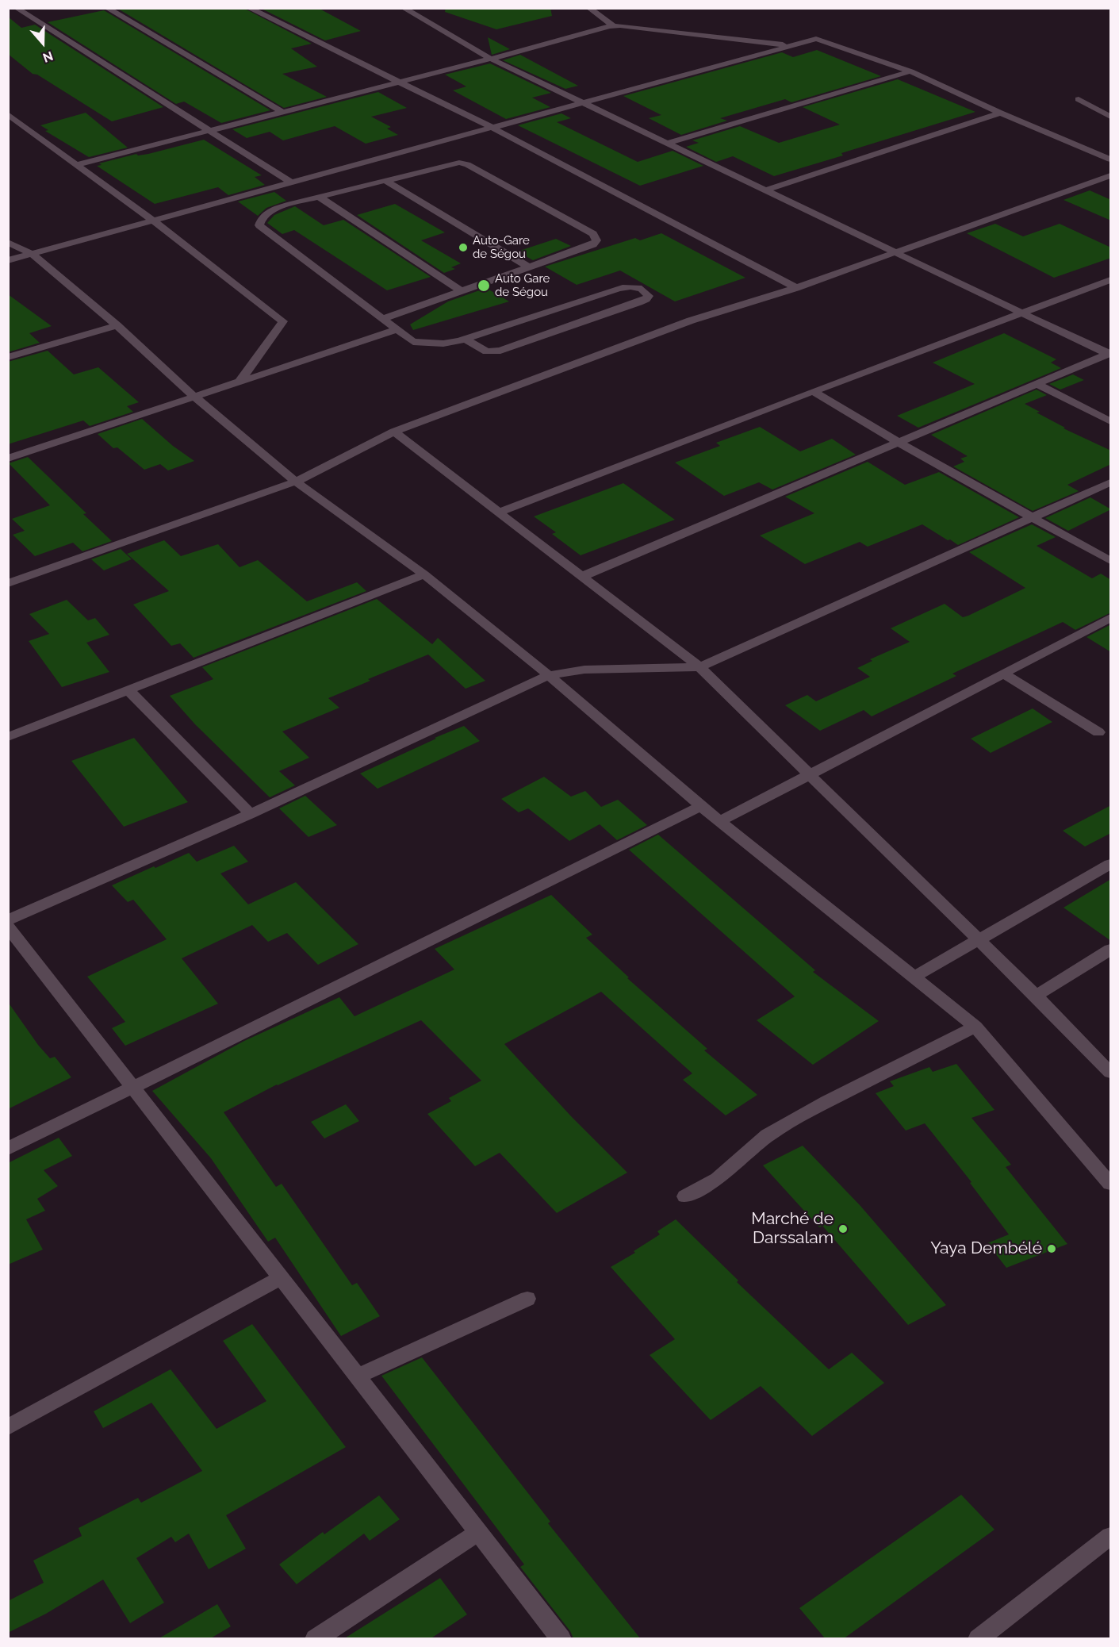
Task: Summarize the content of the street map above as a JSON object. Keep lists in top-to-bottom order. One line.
{"places":["Auto-Gare de Ségou","Auto Gare de Ségou","Marché de Darssalam","Yaya Dembélé"],"north":"bottom"}
